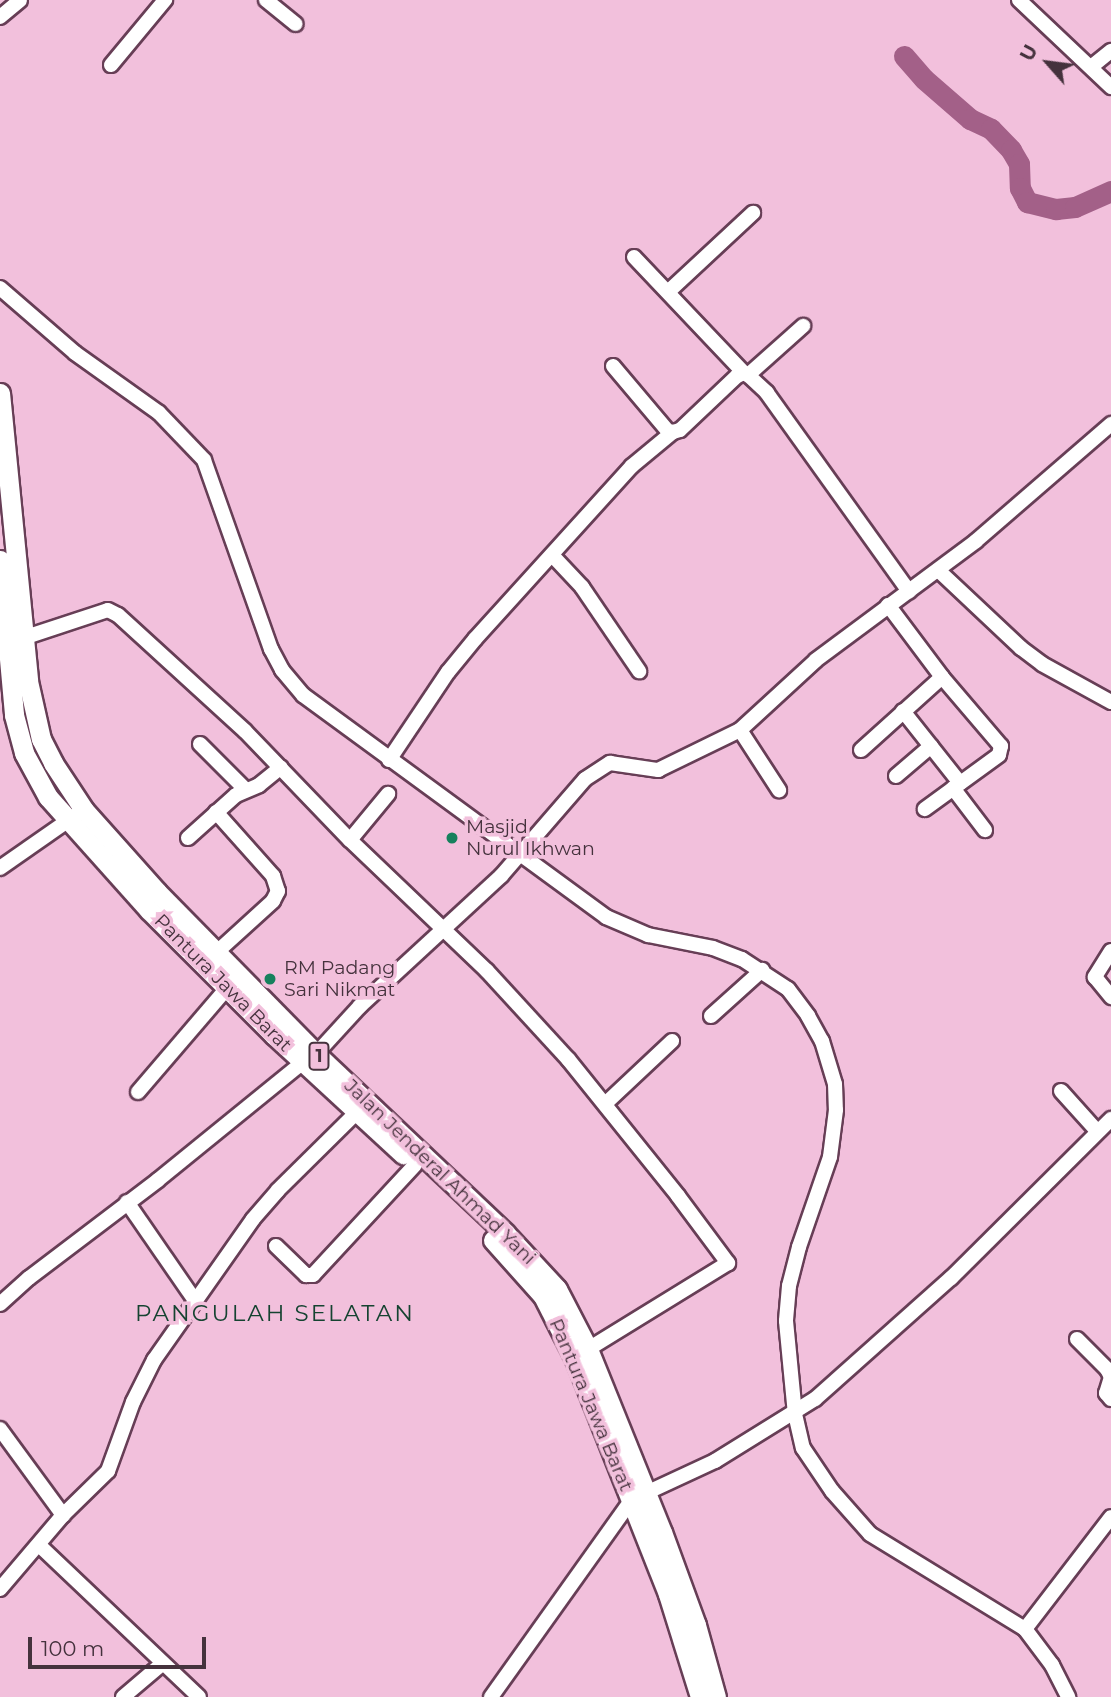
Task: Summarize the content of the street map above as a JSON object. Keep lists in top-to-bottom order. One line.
{"streets":{"highway":["Pantura Jawa Barat","1","Jalan Jenderal Ahmad Yani"]},"crossings":[["Pantura Jawa Barat","Jalan Jenderal Ahmad Yani"]],"districts":["PANGULAH SELATAN"],"places":["Masjid Nurul Ikhwan","RM Padang Sari Nikmat"],"scale_bar":"100 m","north":"top left"}
